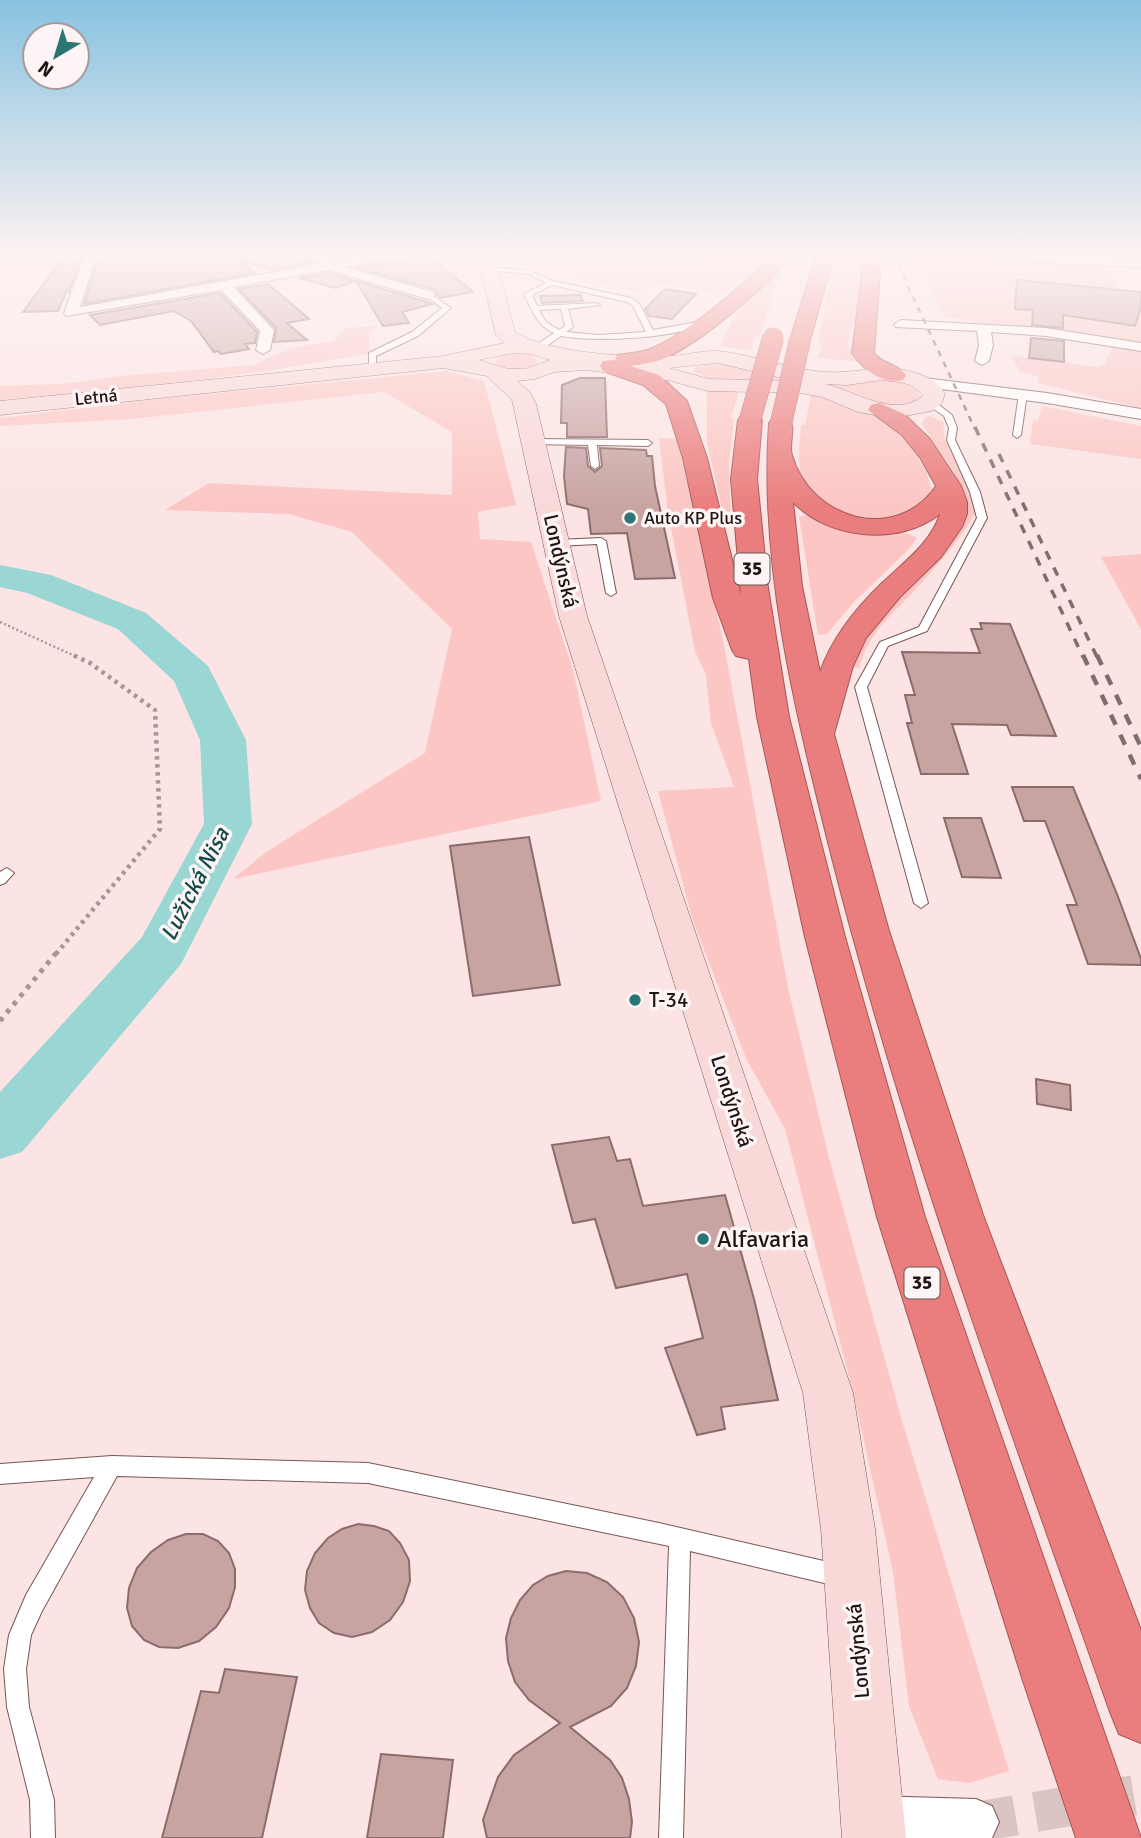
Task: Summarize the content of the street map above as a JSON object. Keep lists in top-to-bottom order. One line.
{"streets":{"highway":["35"],"street":["Letná","Londýnská"]},"crossings":[["Letná","Londýnská"]],"water":["Lužická Nisa"],"places":["Auto KP Plus","T-34","Alfavaria"],"north":"bottom left"}
